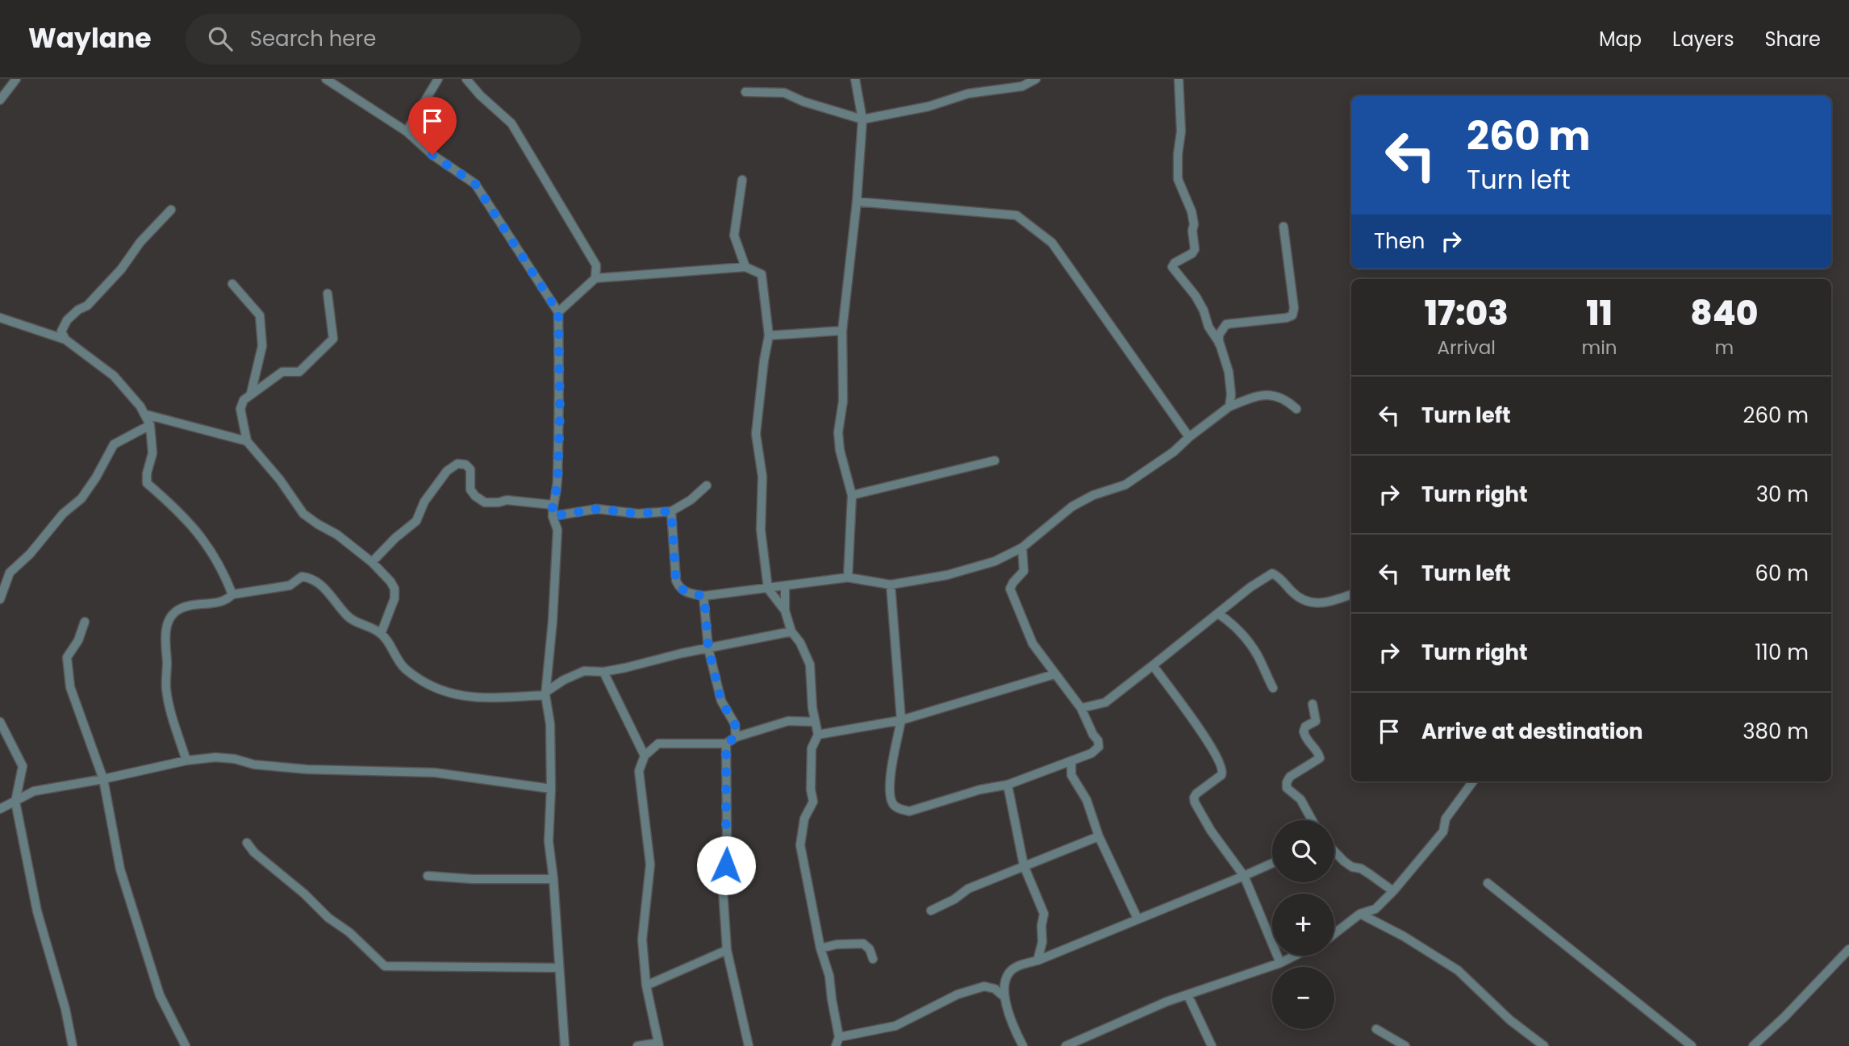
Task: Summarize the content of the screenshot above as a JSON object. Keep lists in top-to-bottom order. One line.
{"page":{"header":"Waylane","search":"Search here","nav":["Map","Layers","Share"],"turn":["260 m","Turn left"],"then":"Then","eta":["17:03","Arrival","11","min","840","m"],"list":[{"name":"Turn left","value":"260 m"},{"name":"Turn right","value":"30 m"},{"name":"Turn left","value":"60 m"},{"name":"Turn right","value":"110 m"},{"name":"Arrive at destination","value":"380 m"}],"map_buttons":["+","−"]}}
